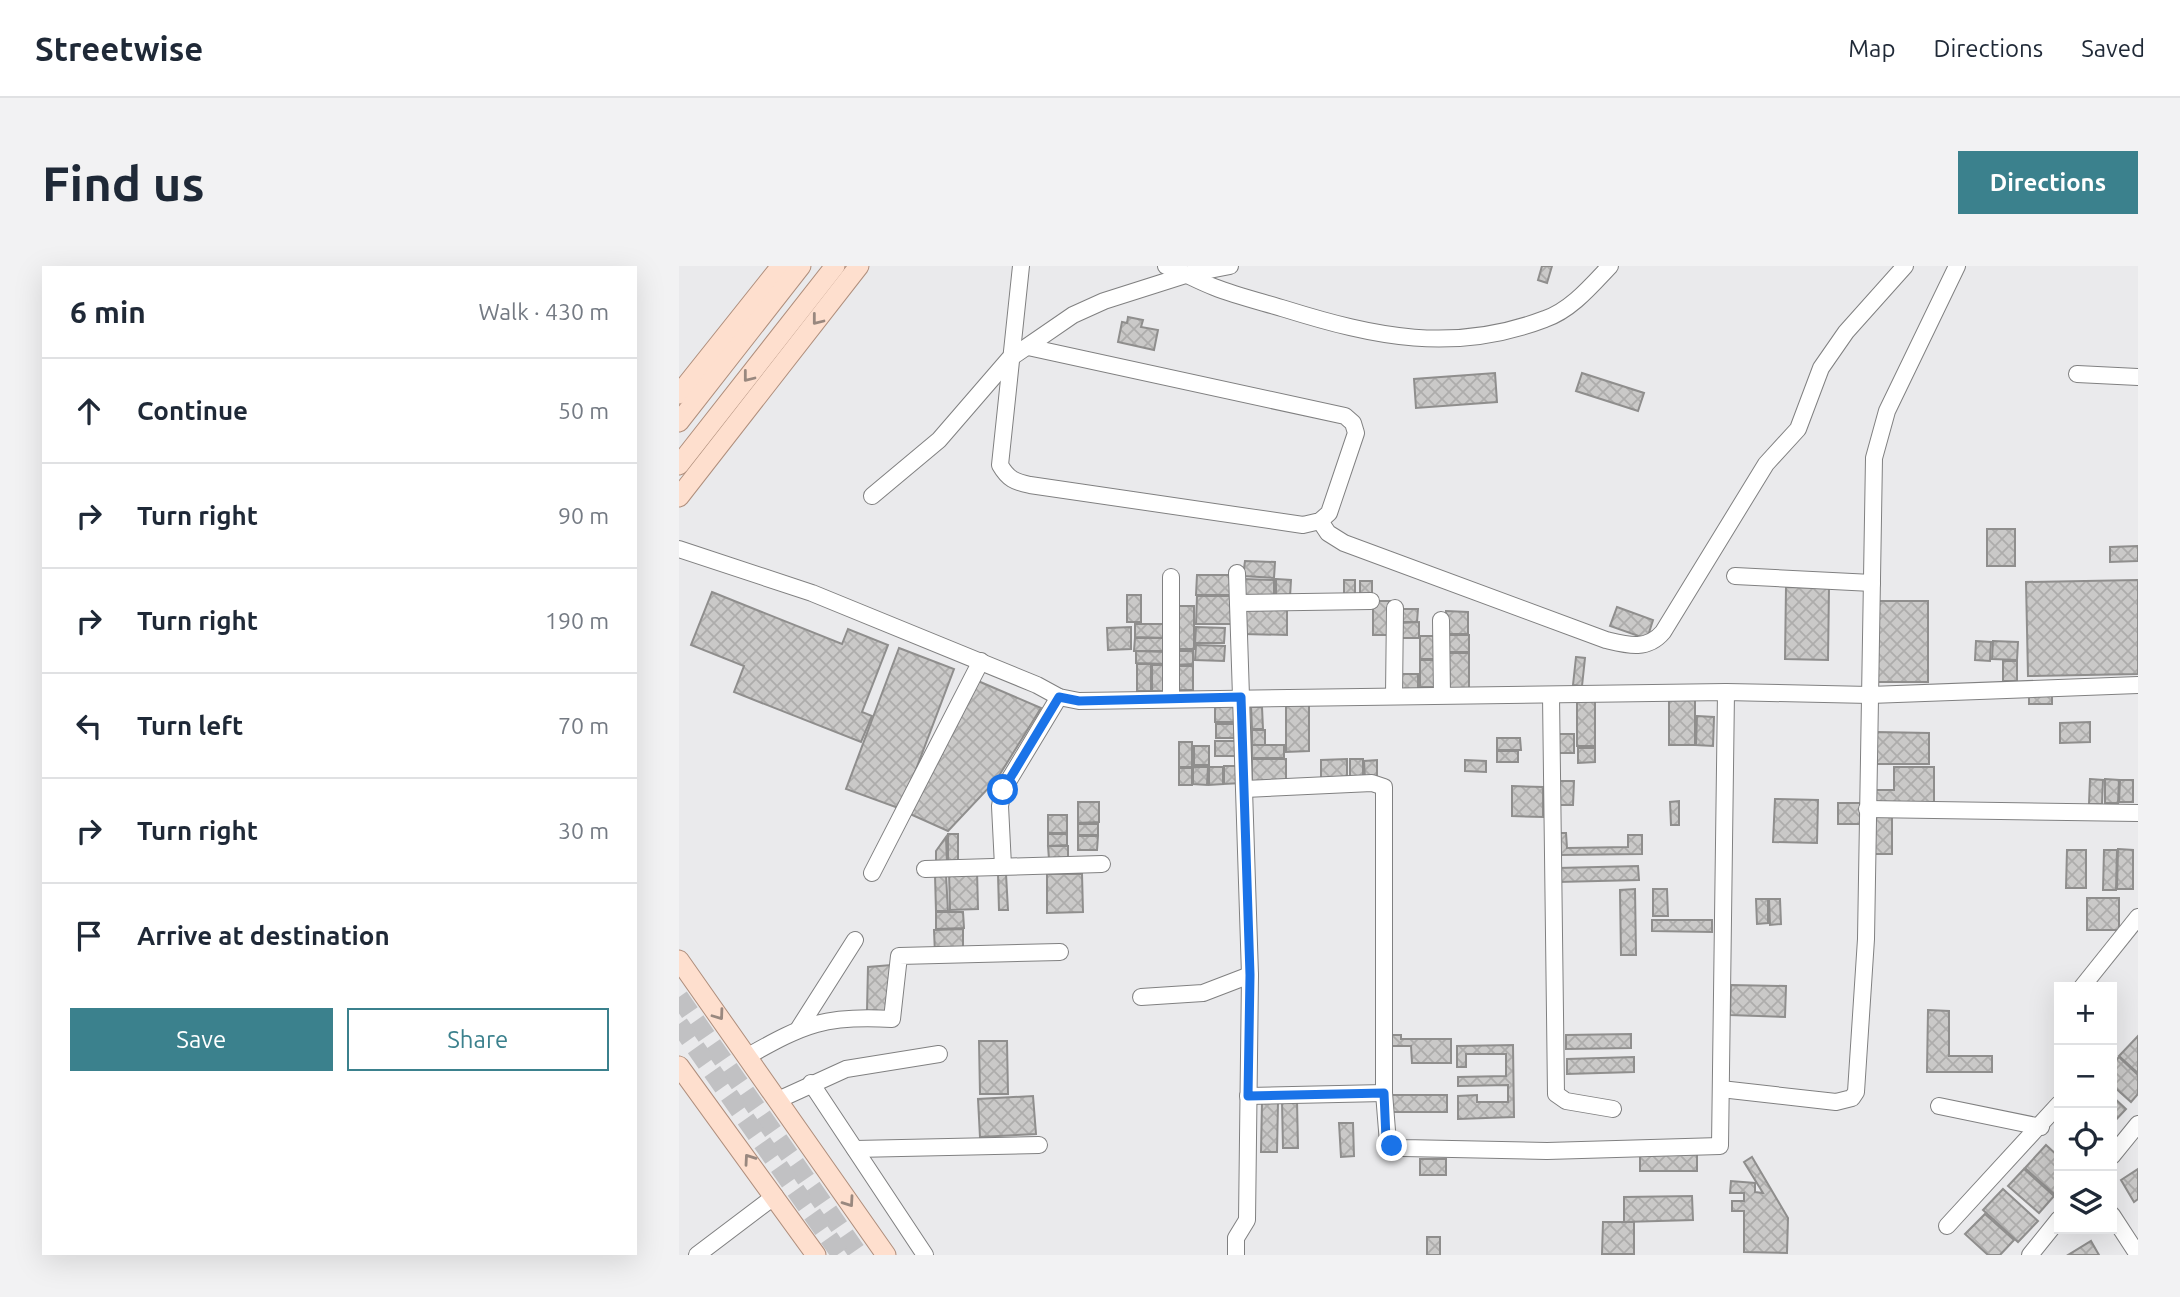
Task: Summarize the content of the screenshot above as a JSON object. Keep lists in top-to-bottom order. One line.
{"page":{"header":"Streetwise","nav":["Map","Directions","Saved"],"buttons":["Directions",["Save","Share"]],"title":"Find us","heading":["6 min","Walk · 430 m"],"list":[["Continue","50 m"],["Turn right","90 m"],["Turn right","190 m"],["Turn left","70 m"],["Turn right","30 m"],"Arrive at destination"],"map_buttons":["+","−"]}}
